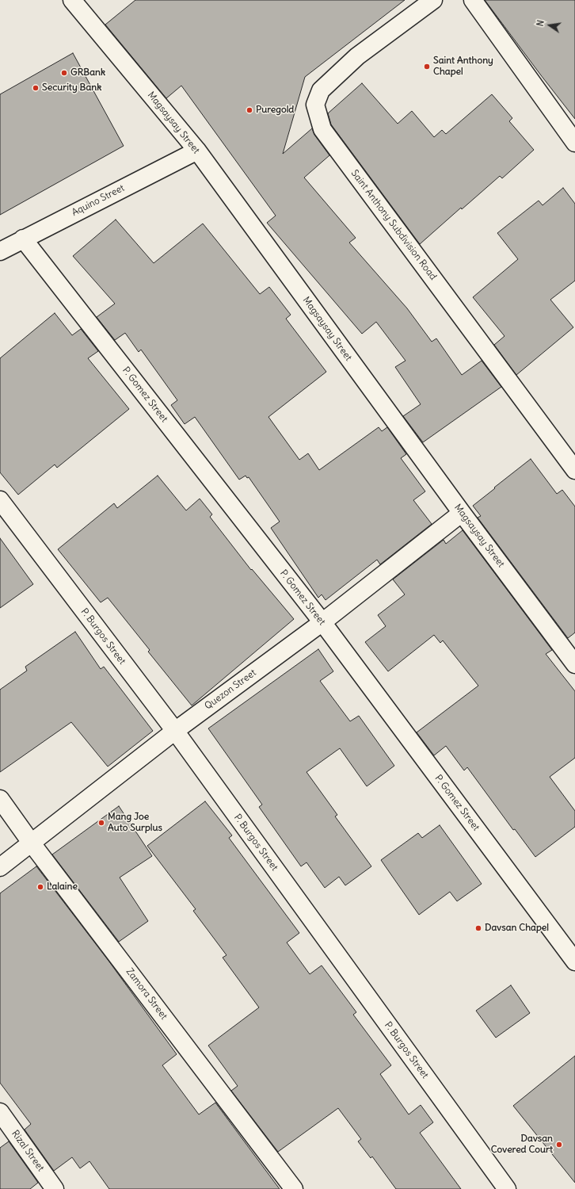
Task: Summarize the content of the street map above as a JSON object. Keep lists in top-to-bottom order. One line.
{"streets":{"street":["Magsaysay Street","Aquino Street","Saint Anthony Subdivision Road","P. Gomez Street","P. Burgos Street","Quezon Street","Zamora Street","Rizal Street"]},"crossings":[["Magsaysay Street","Aquino Street"],["Magsaysay Street","Quezon Street"],["Aquino Street","P. Gomez Street"],["P. Gomez Street","Quezon Street"],["P. Burgos Street","Quezon Street"],["Quezon Street","Zamora Street"]],"places":["Saint Anthony Chapel","GRBank","Security Bank","Puregold","Mang Joe Auto Surplus","Lalaine","Davsan Chapel","Davsan Covered Court"],"north":"left"}
